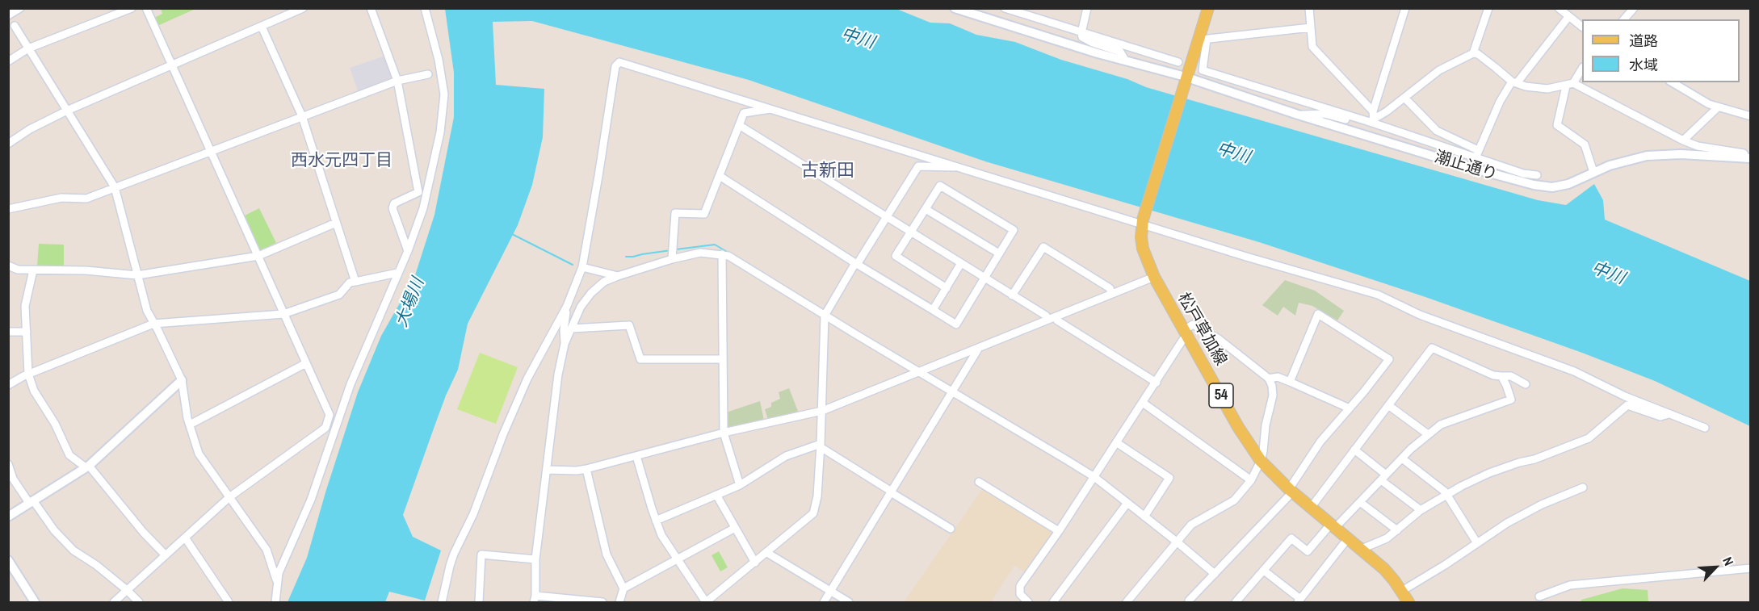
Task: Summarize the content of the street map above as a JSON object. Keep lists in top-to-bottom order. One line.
{"streets":{"main road":["松戸草加線","54"],"street":["潮止通り"]},"crossings":[["潮止通り","松戸草加線"]],"districts":["西水元四丁目","古新田"],"water":["中川","大場川"],"legend":["道路","水域"],"north":"top right"}
